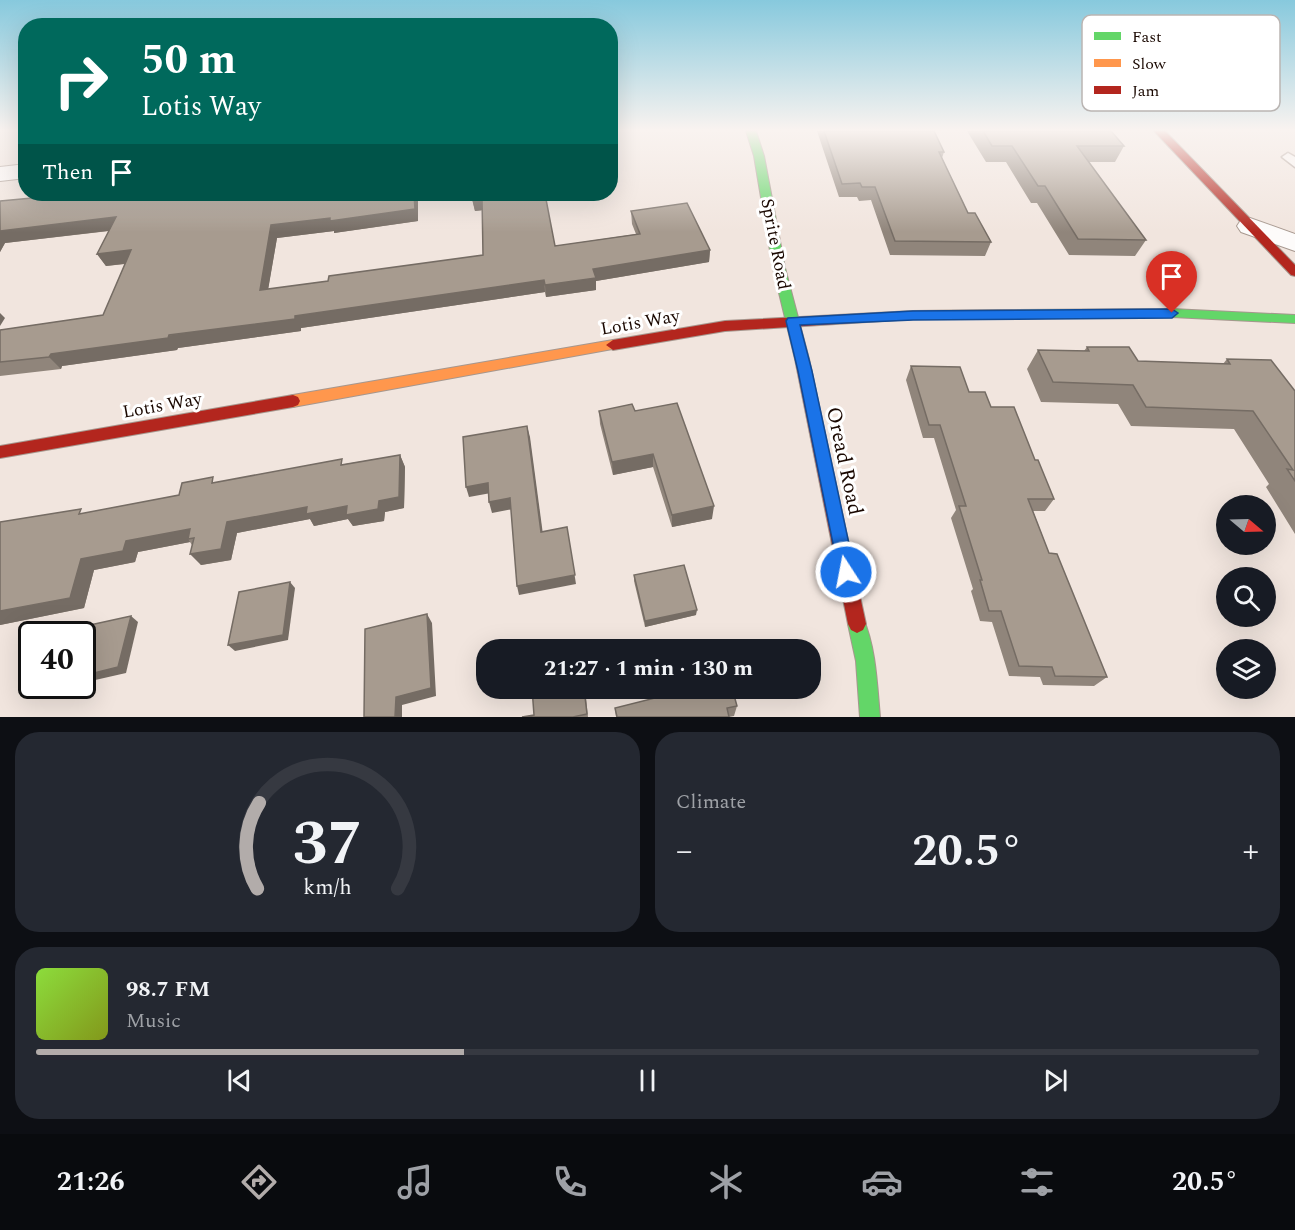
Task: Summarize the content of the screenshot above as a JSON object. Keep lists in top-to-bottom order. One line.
{"streets":{"street":["Sprite Road","Lotis Way","Oread Road"]},"crossings":[["Sprite Road","Lotis Way"],["Sprite Road","Oread Road"],["Lotis Way","Oread Road"]],"legend":["Fast","Slow","Jam"],"north":"right","page":{"turn":["50 m","Lotis Way"],"then":"Then","limit":"40","trip":"21:27 · 1 min · 130 m","tile":"Climate","heat":["−","20.5°","+"],"song":["98.7 FM","Music"],"tabs":["21:26","20.5°"],"gauge":["37","km/h"]}}
